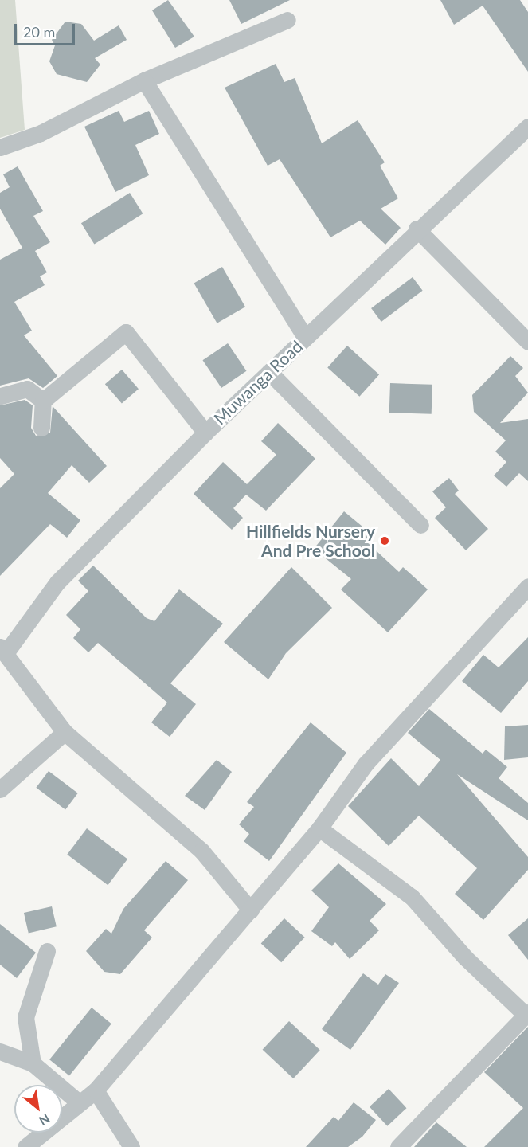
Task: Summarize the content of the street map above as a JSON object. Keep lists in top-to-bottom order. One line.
{"streets":{"street":["Muwanga Road"]},"places":["Hillfields Nursery And Pre School"],"scale_bar":"20 m","north":"bottom right"}
